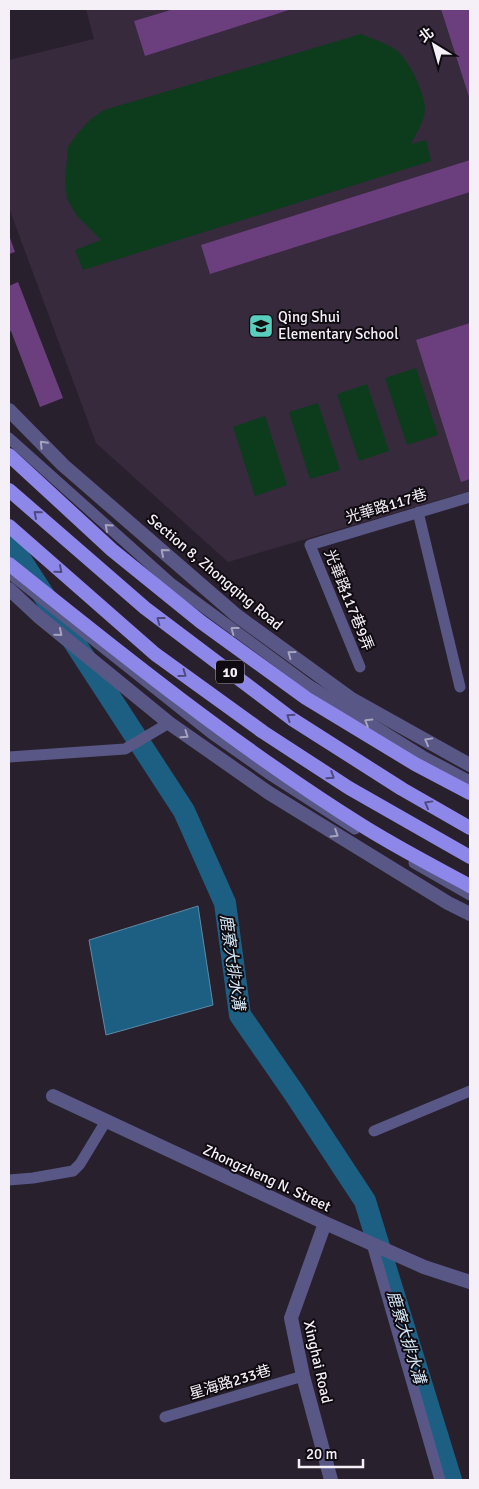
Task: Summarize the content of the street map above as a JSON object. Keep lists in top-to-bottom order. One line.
{"streets":{"main road":["10"],"street":["Section 8, Zhongqing Road","Zhongzheng N. Street","Xinghai Road"],"lane":["光華路117巷","光華路117巷9弄","星海路233巷"]},"crossings":[["光華路117巷","光華路117巷9弄"],["Zhongzheng N. Street","Xinghai Road"],["Xinghai Road","星海路233巷"]],"one_way":["Section 8, Zhongqing Road"],"water":["鹿寮大排水溝"],"places":{"school or university":["Qing Shui Elementary School"]},"scale_bar":"20 m","north":"top left"}
